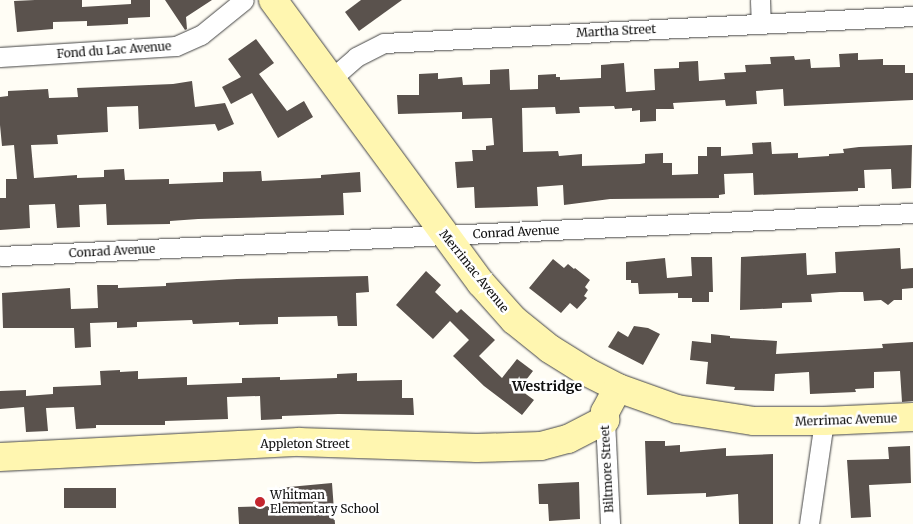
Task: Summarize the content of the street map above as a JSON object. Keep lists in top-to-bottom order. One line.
{"streets":{"street":["Martha Street","Fond du Lac Avenue","Conrad Avenue","Merrimac Avenue","Appleton Street","Biltmore Street"]},"crossings":[["Martha Street","Merrimac Avenue"],["Conrad Avenue","Merrimac Avenue"],["Merrimac Avenue","Biltmore Street"],["Appleton Street","Biltmore Street"]],"districts":["Westridge"],"places":["Whitman Elementary School"]}
